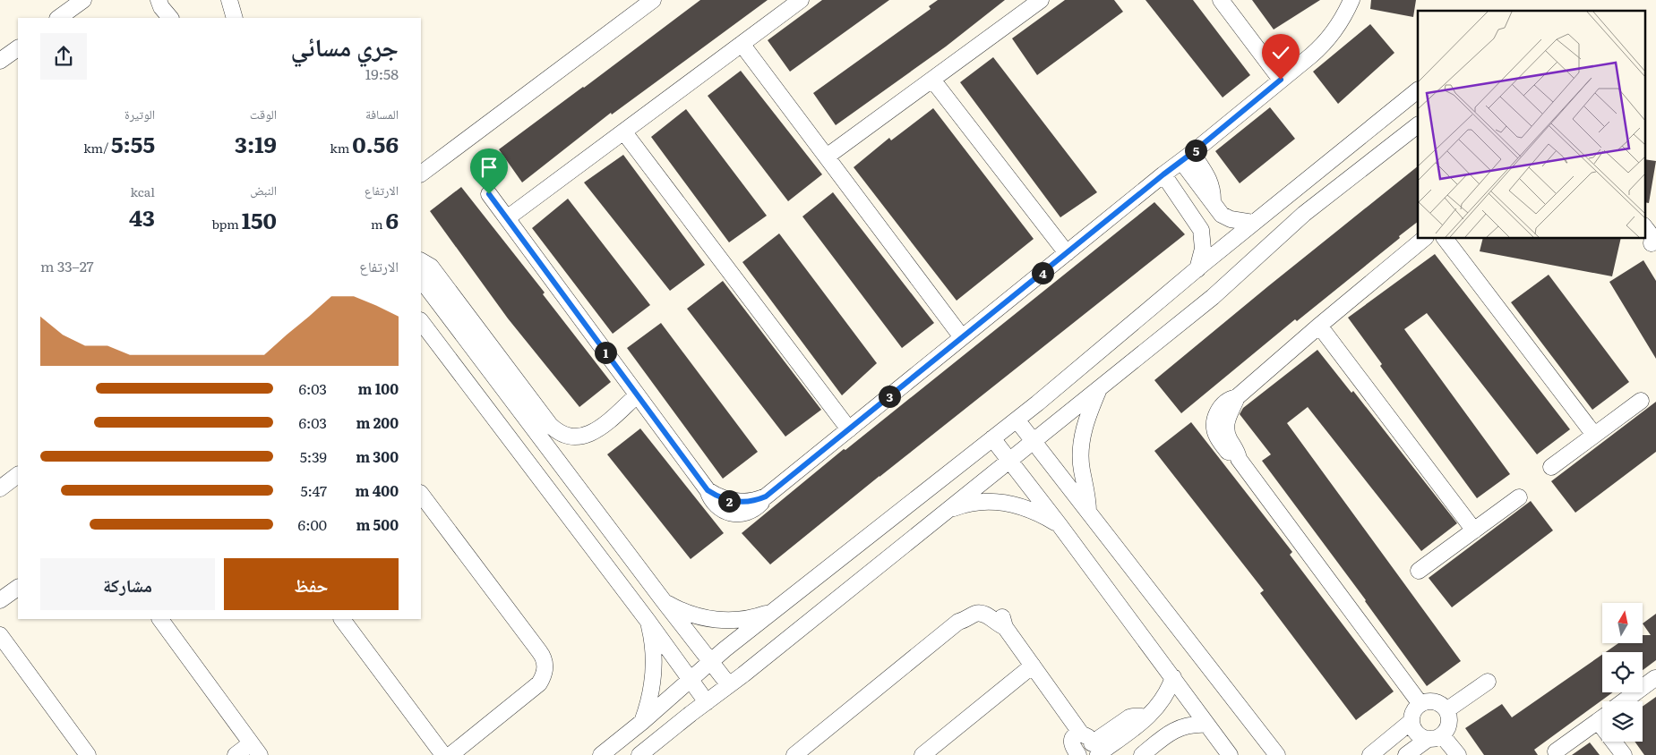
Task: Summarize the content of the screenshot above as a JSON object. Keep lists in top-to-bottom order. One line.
{"north":"top","page":{"heading":["جري مسائي","19:58"],"stats":[["المسافة","0.56 km"],["الوقت","3:19"],["الوتيرة","5:55 /km"],["الارتفاع","6 m"],["النبض","150 bpm"],["kcal","43"]],"pins":["5","4","1","3","2"],"chart":["الارتفاع","27–33 m"],"list":[{"name":"100 m","note":"6:03"},{"name":"200 m","note":"6:03"},{"name":"300 m","note":"5:39"},{"name":"400 m","note":"5:47"},{"name":"500 m","note":"6:00"}],"buttons":["حفظ","مشاركة"]}}
